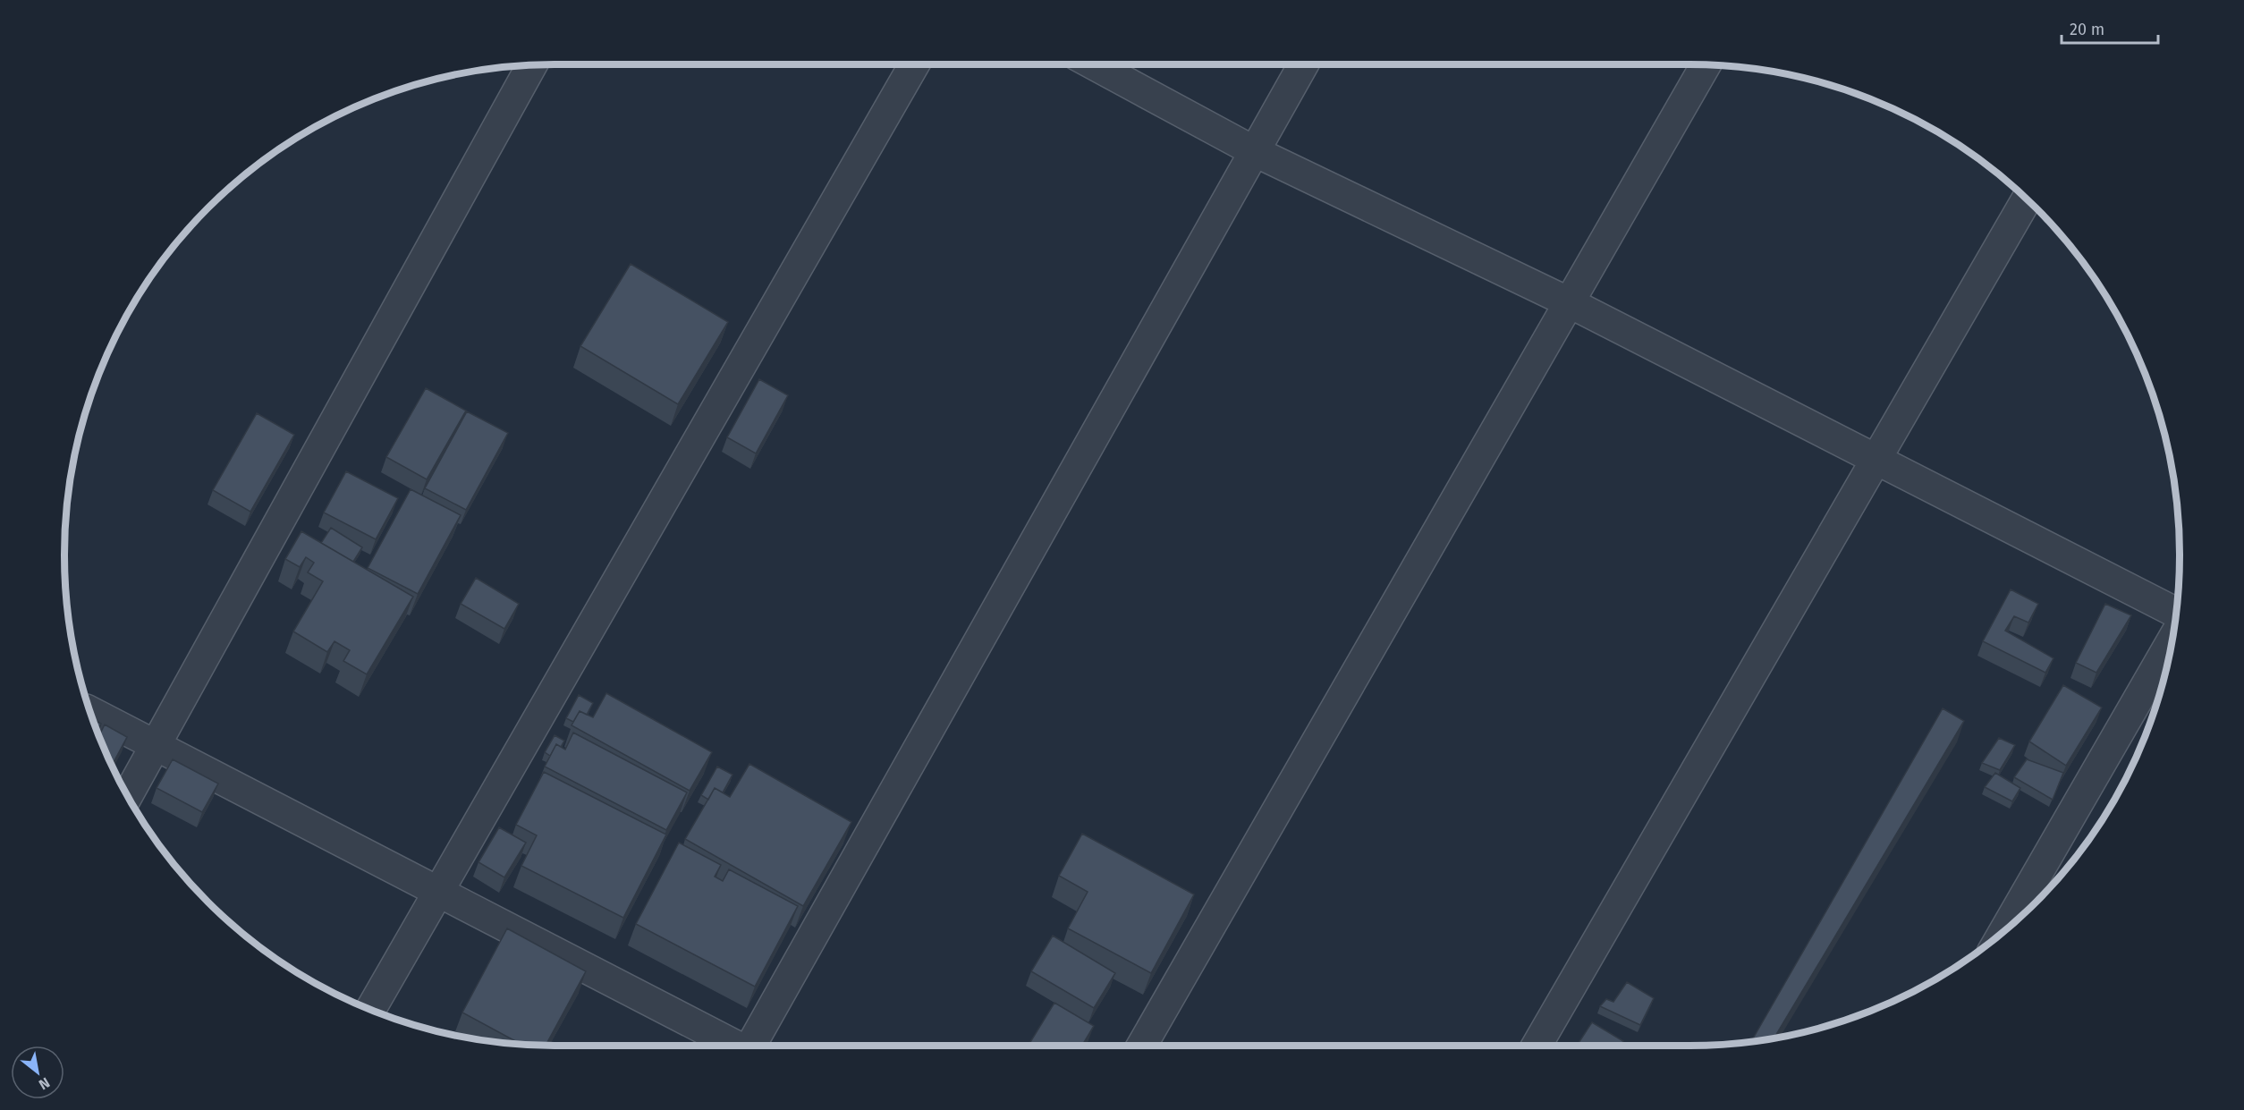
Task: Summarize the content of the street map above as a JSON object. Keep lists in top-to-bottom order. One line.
{"scale_bar":"20 m","north":"bottom right"}
